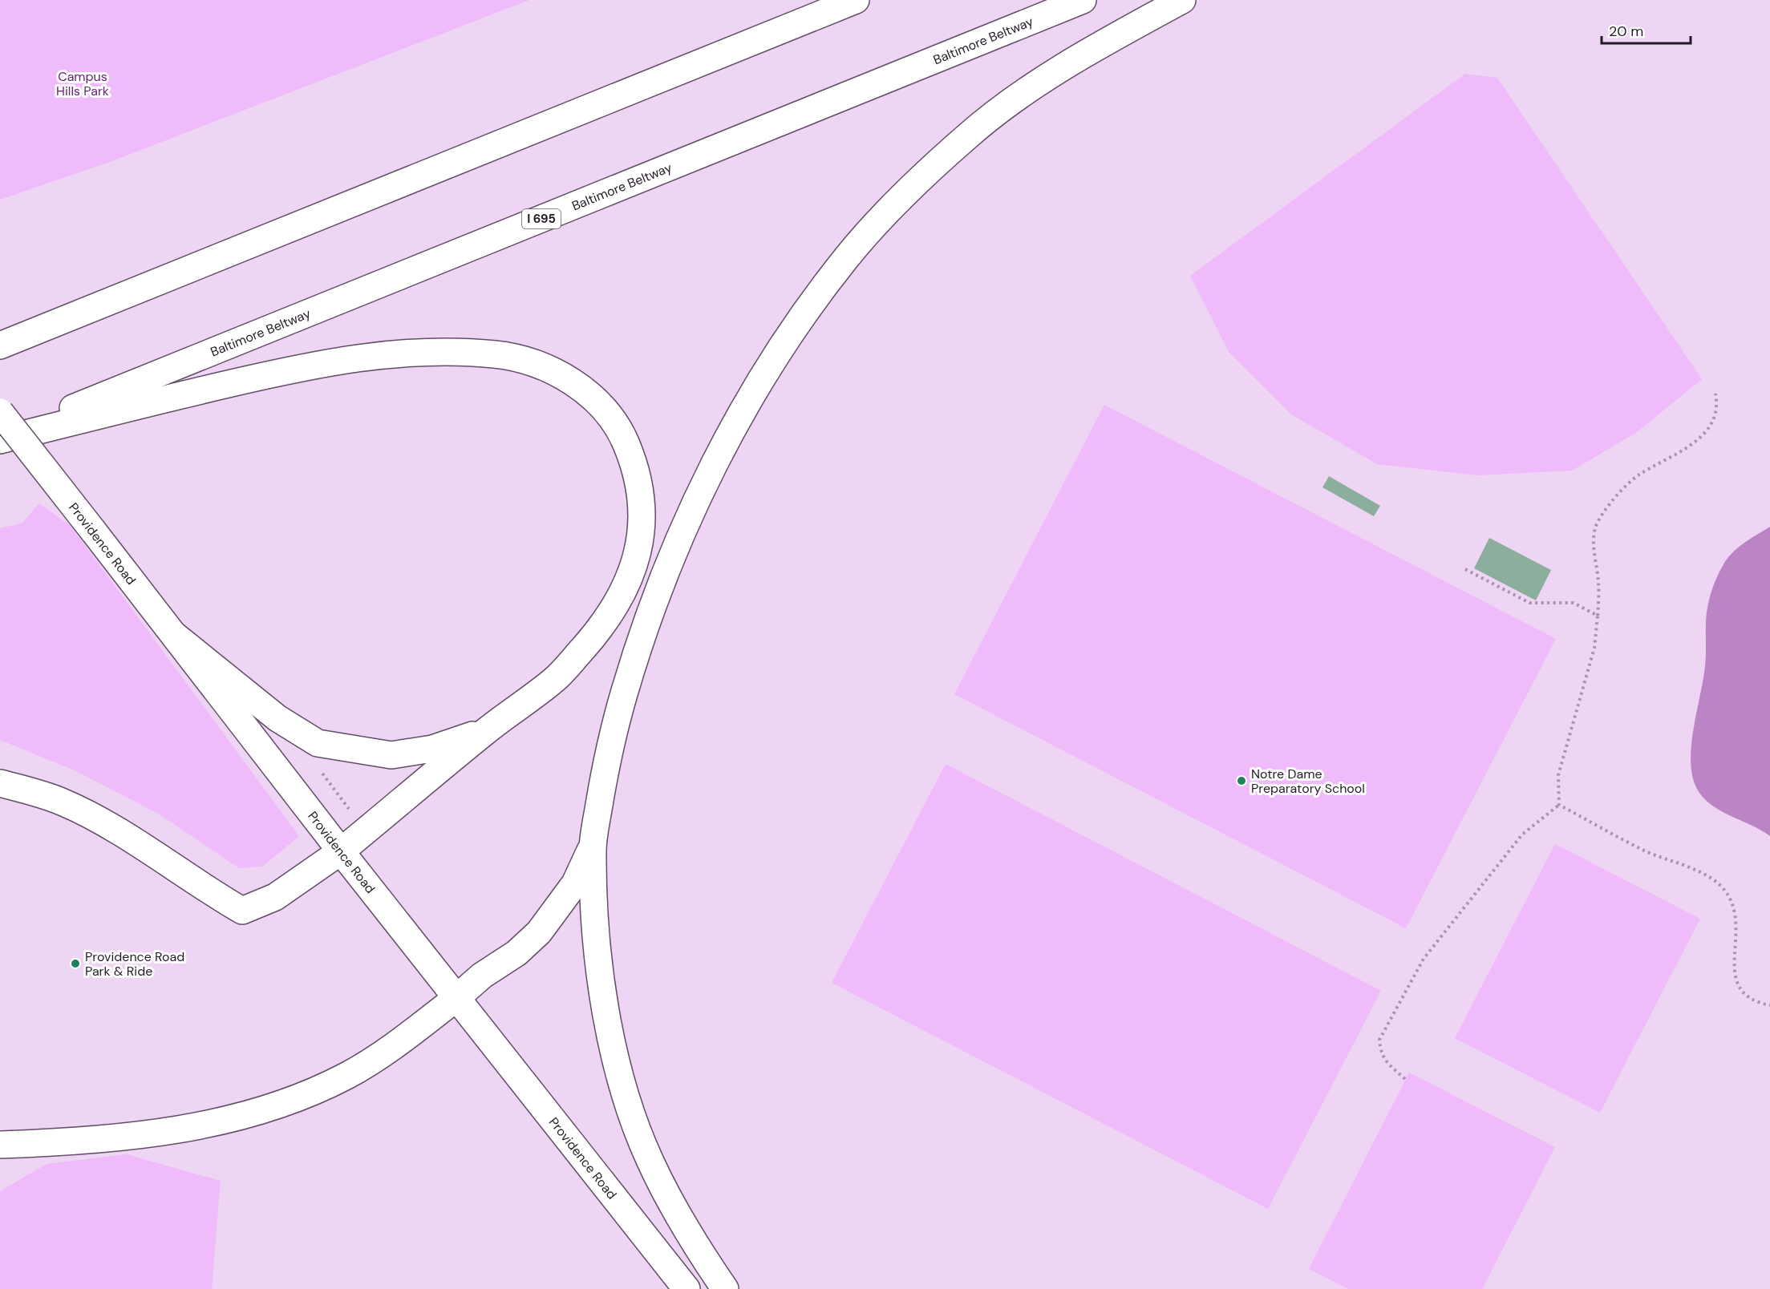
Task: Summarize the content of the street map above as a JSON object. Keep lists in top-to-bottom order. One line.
{"streets":{"main road":["Baltimore Beltway","I 695","Providence Road"]},"parks":["Campus Hills Park"],"places":["Notre Dame Preparatory School","Providence Road Park & Ride"],"scale_bar":"20 m"}
